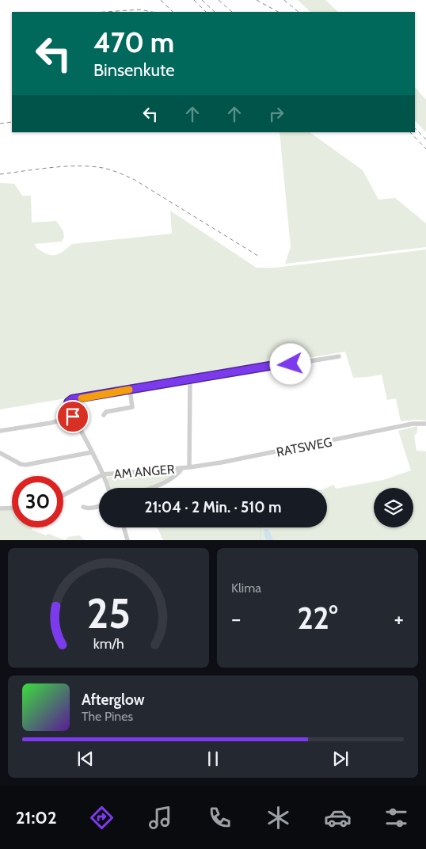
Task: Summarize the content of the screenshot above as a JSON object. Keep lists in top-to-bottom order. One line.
{"streets":{"street":["RATSWEG","AM ANGER"]},"crossings":[["RATSWEG","AM ANGER"]],"page":{"turn":["470 m","Binsenkute"],"limit":"30","trip":"21:04 · 2 Min. · 510 m","tile":"Klima","heat":["−","22°","+"],"song":["Afterglow","The Pines"],"tabs":"21:02","gauge":["25","km/h"]}}
